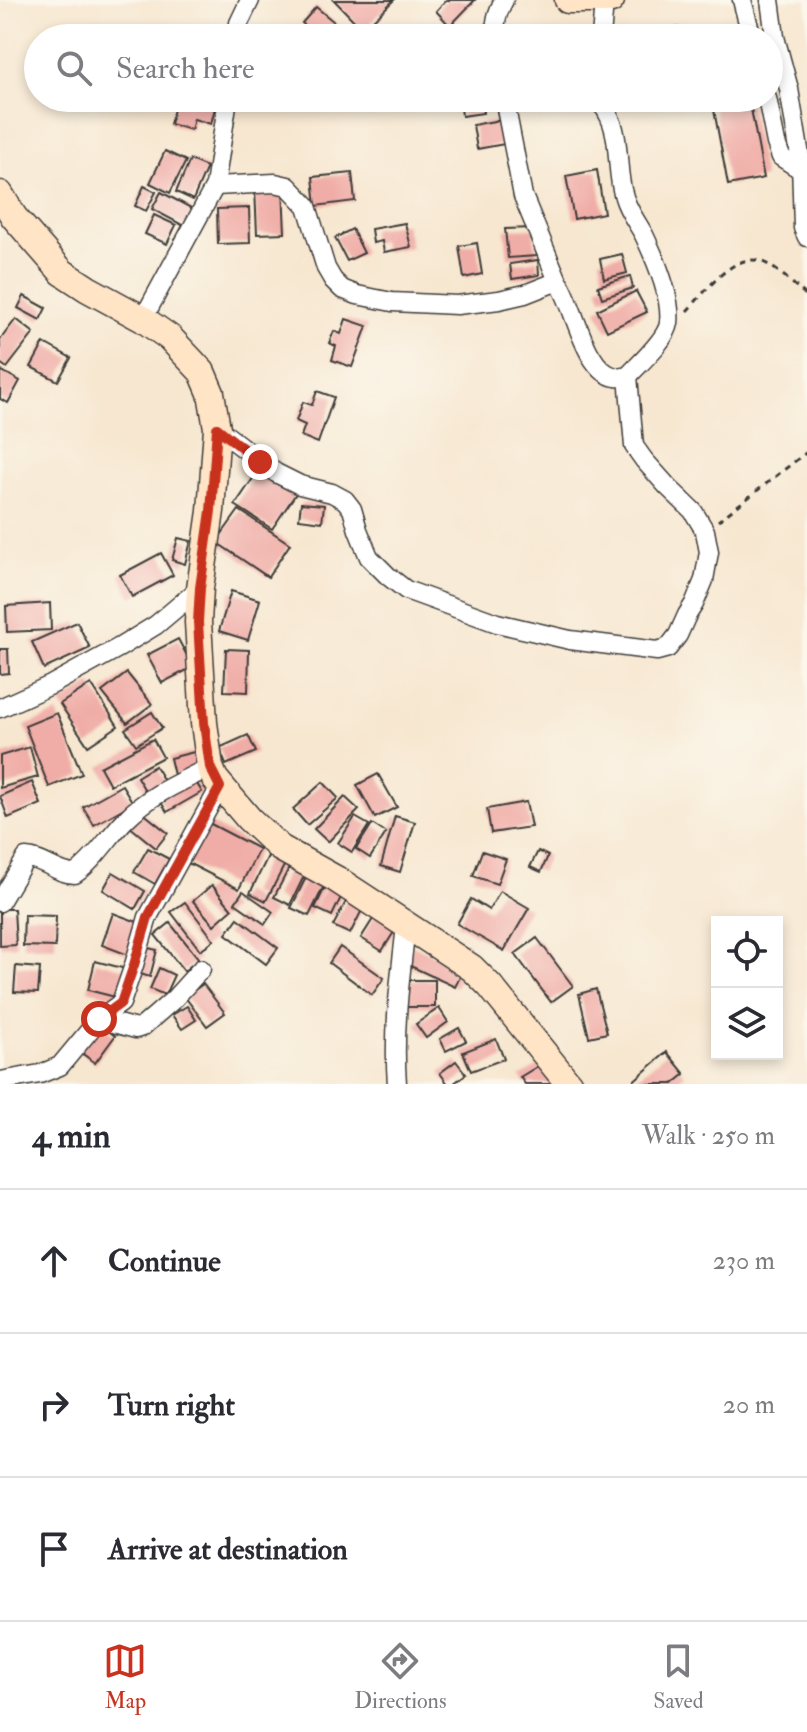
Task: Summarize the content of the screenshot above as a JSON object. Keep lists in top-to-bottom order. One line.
{"page":{"search":"Search here","heading":["4 min","Walk · 250 m"],"list":[["Continue","230 m"],["Turn right","20 m"],"Arrive at destination"],"nav":["Map","Directions","Saved"]}}
